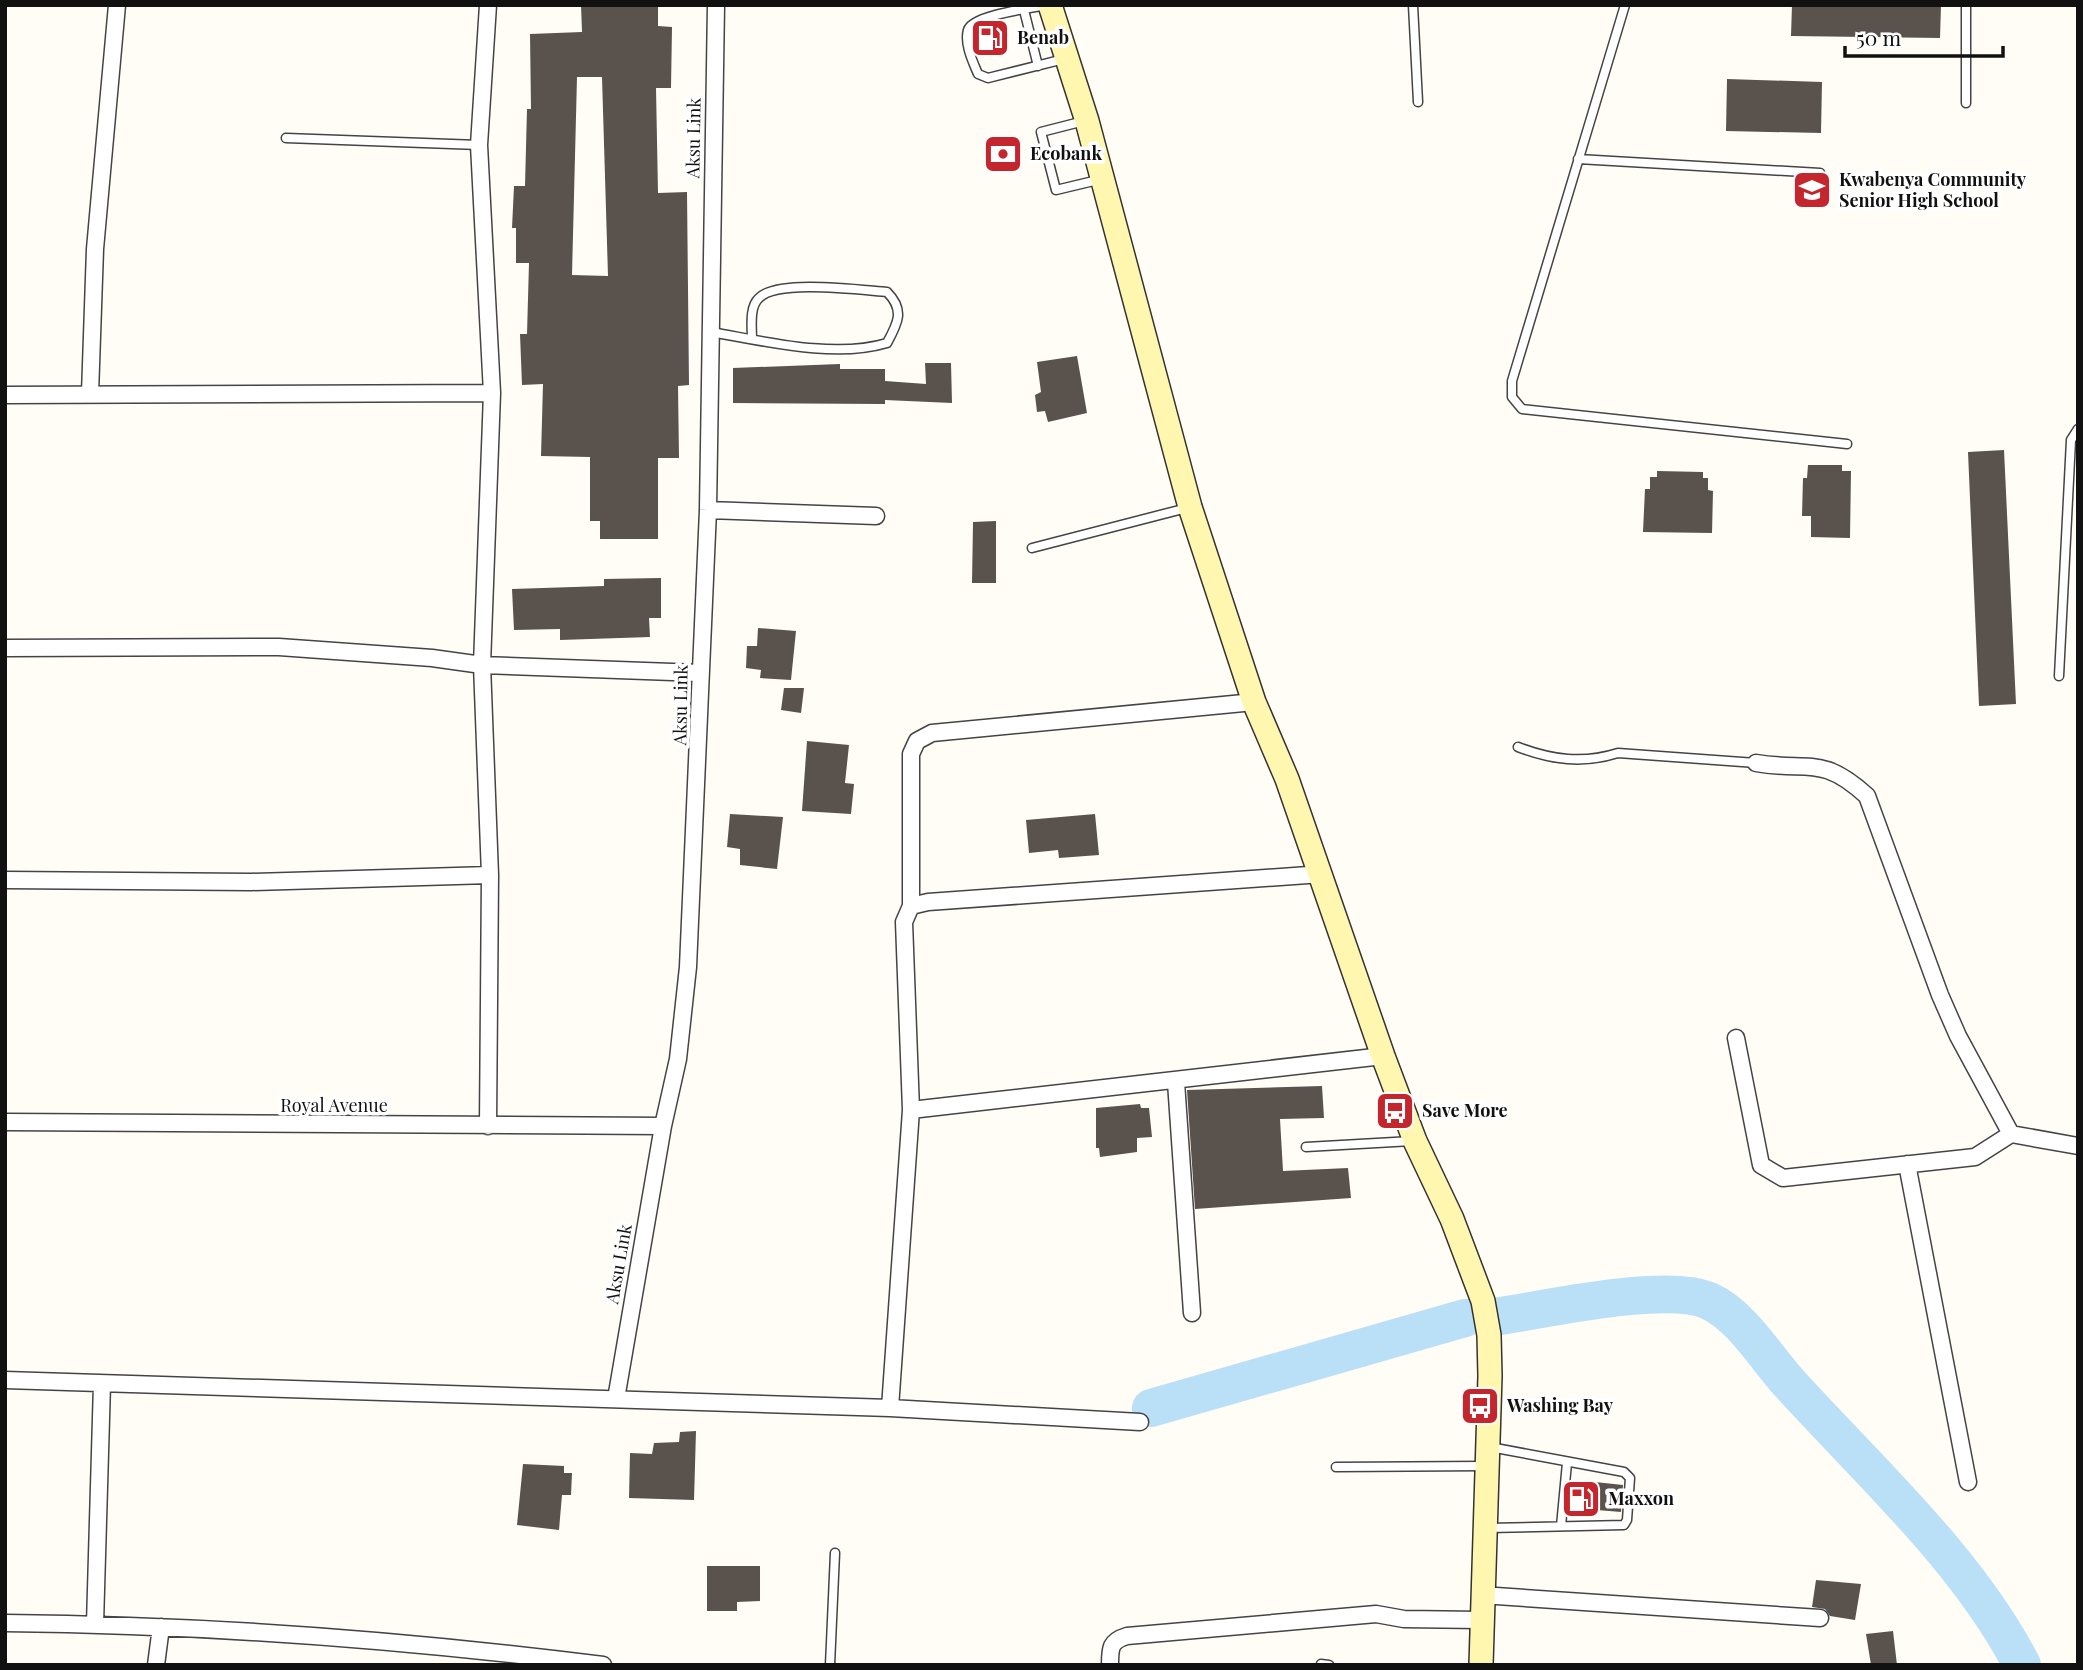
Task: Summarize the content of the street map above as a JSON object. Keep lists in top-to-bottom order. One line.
{"streets":{"street":["Aksu Link","Royal Avenue"]},"crossings":[["Aksu Link","Royal Avenue"]],"places":{"fuel station":["Benab","Maxxon"],"bank":["Ecobank"],"school or university":["Kwabenya Community Senior High School"],"bus stop":["Save More","Washing Bay"]},"scale_bar":"50 m"}
